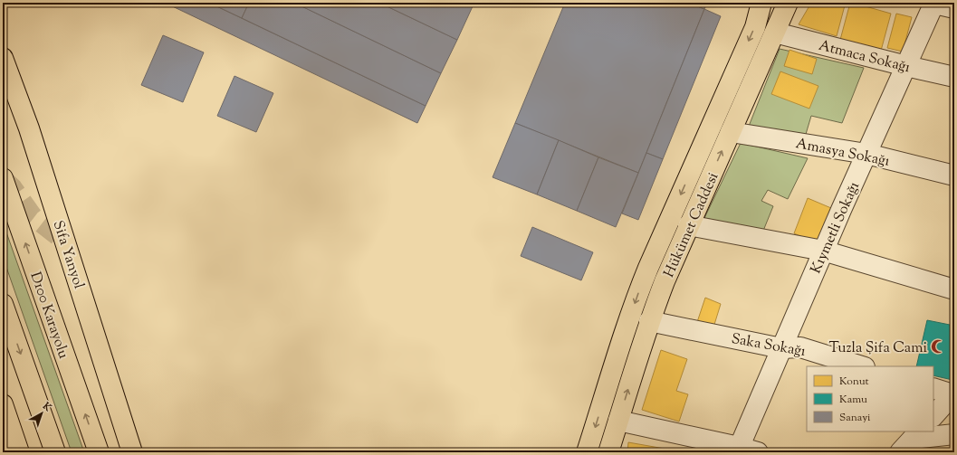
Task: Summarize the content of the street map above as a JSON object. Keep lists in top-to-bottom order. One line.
{"streets":{"main road":["Hükümet Caddesi","Sifa Yanyol","D100 Karayolu"],"street":["Atmaca Sokağı","Amasya Sokağı","Kıymetli Sokağı","Saka Sokağı"]},"crossings":[["Atmaca Sokağı","Hükümet Caddesi"],["Atmaca Sokağı","Kıymetli Sokağı"],["Amasya Sokağı","Hükümet Caddesi"],["Amasya Sokağı","Kıymetli Sokağı"],["Hükümet Caddesi","Saka Sokağı"],["Kıymetli Sokağı","Saka Sokağı"]],"places":{"mosque":["Tuzla Şifa Cami"]},"legend":["Konut","Kamu","Sanayi"],"north":"top right"}
